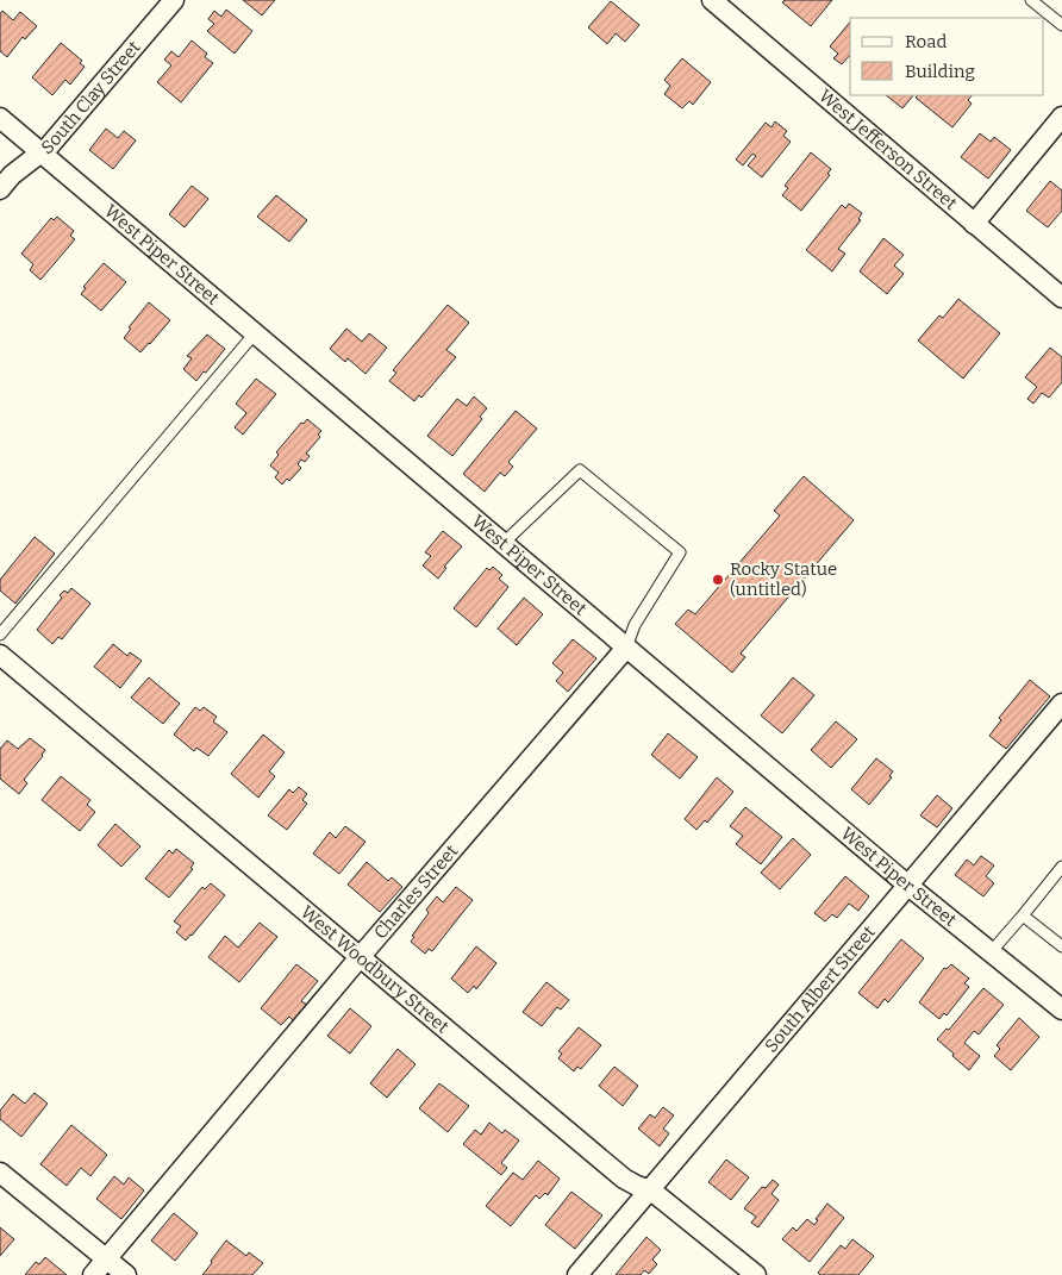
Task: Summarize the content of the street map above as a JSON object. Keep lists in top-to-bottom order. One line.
{"streets":{"street":["South Clay Street","West Jefferson Street","West Piper Street","Charles Street","West Woodbury Street","South Albert Street"]},"crossings":[["South Clay Street","West Piper Street"],["West Piper Street","Charles Street"],["West Piper Street","South Albert Street"],["Charles Street","West Woodbury Street"],["West Woodbury Street","South Albert Street"]],"places":["Rocky Statue (untitled)"],"legend":["Road","Building"]}
